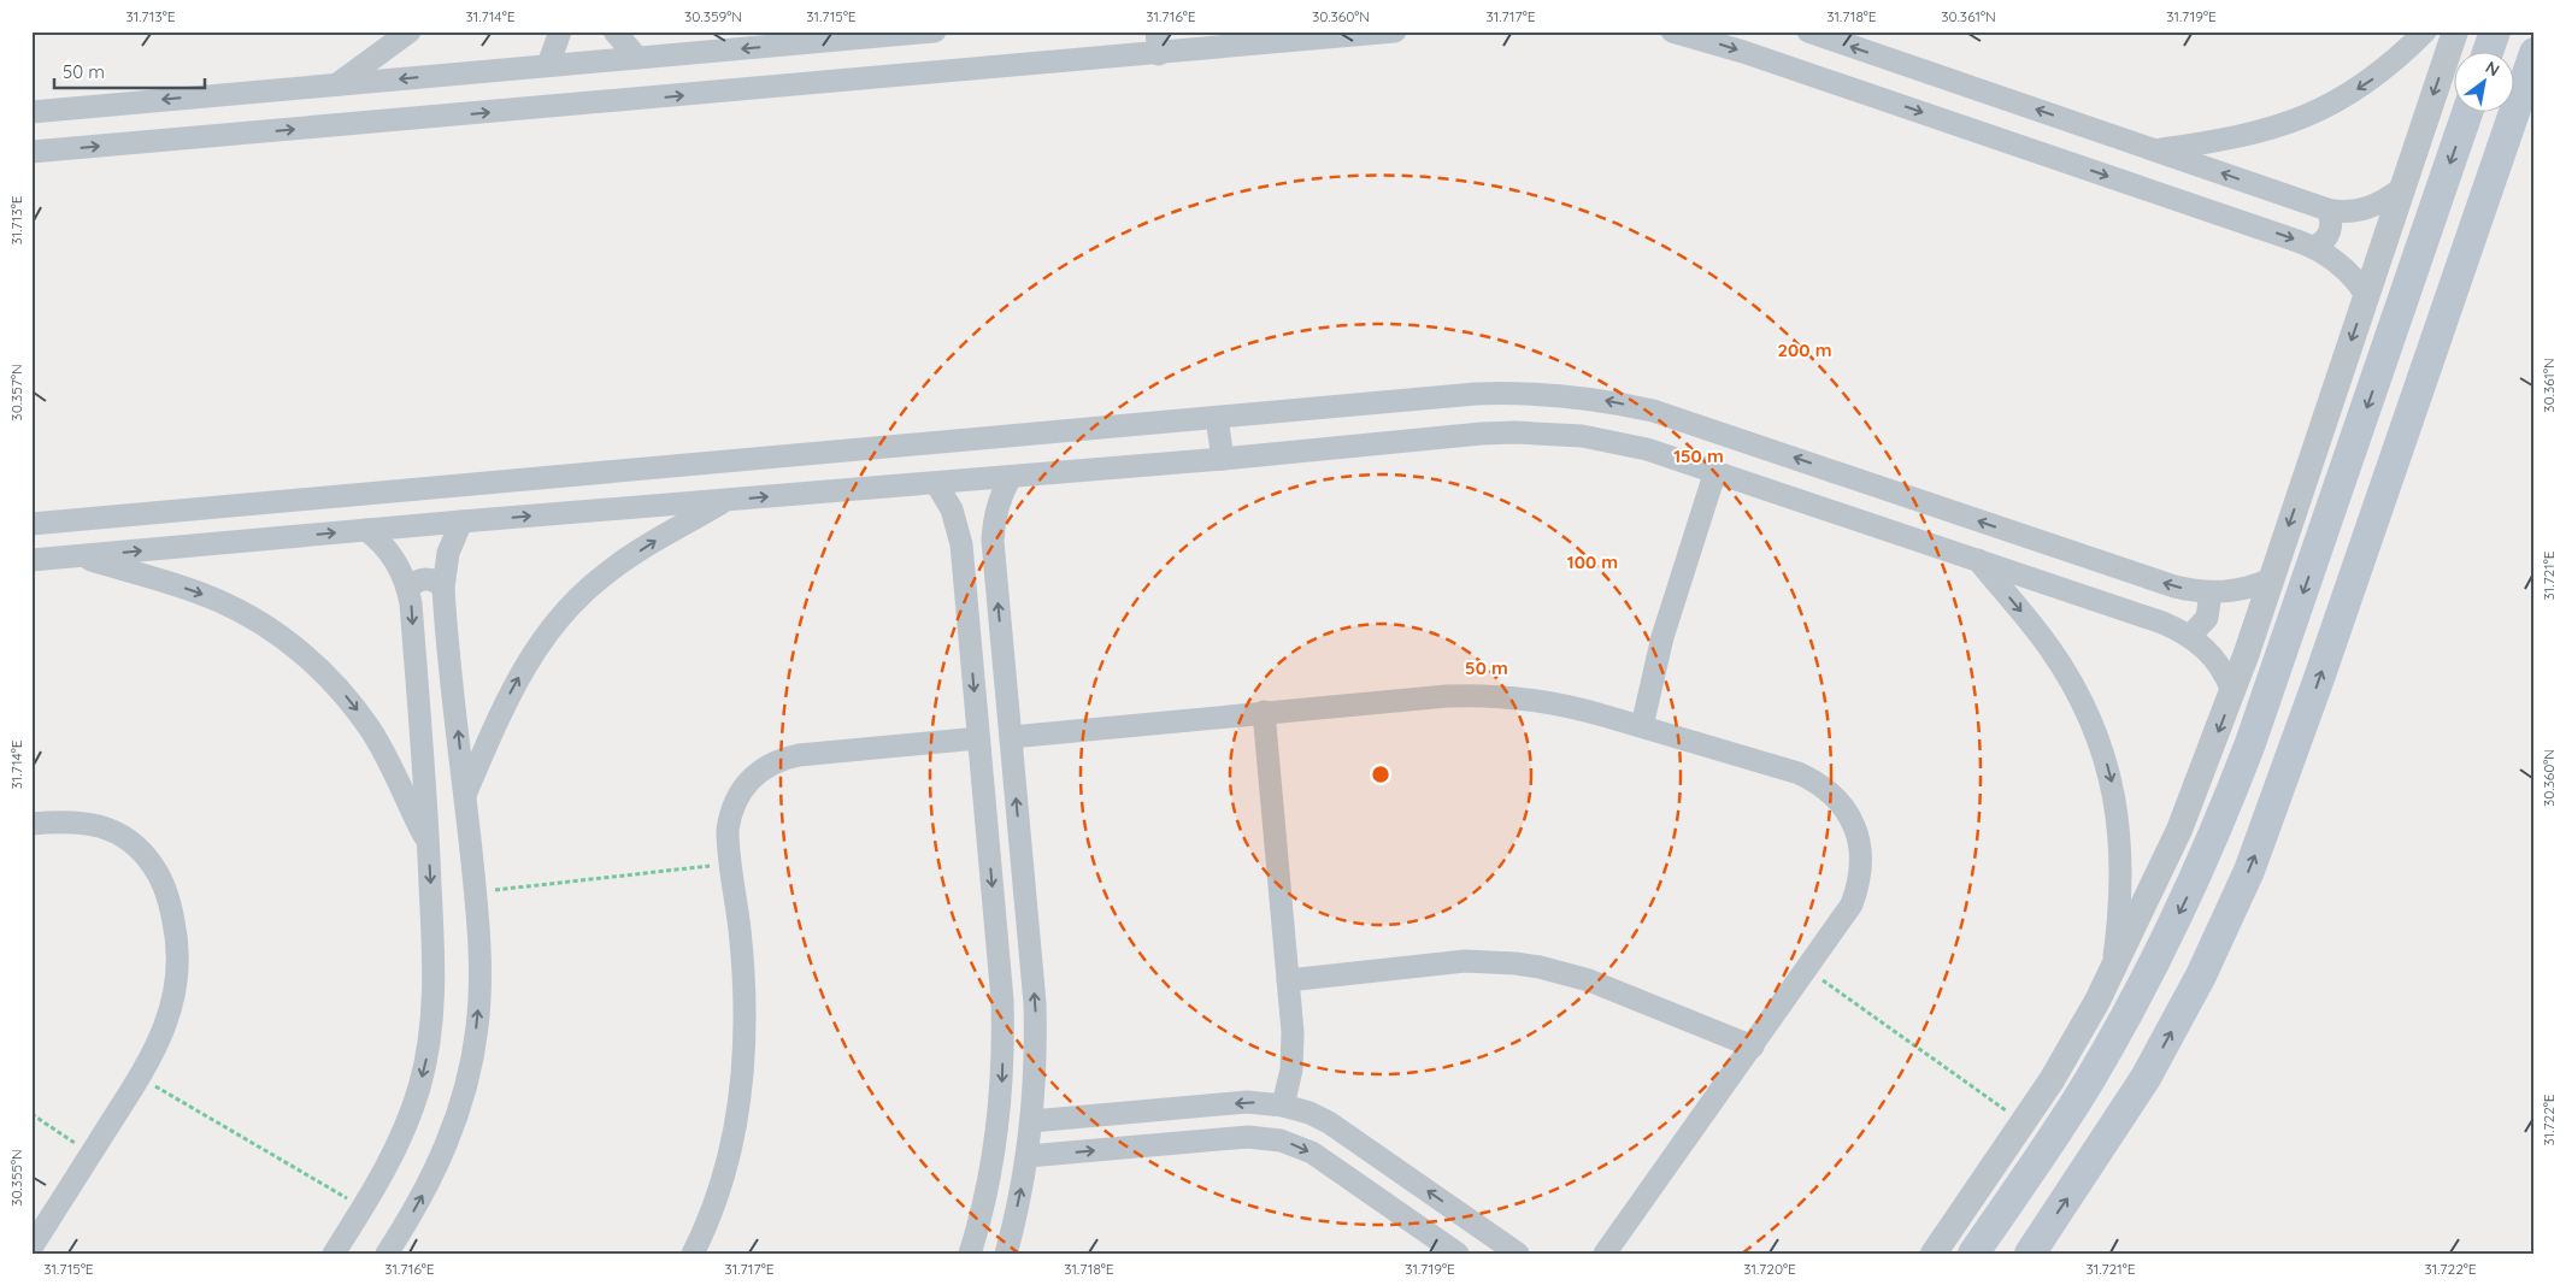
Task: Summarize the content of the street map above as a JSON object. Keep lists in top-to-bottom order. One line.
{"scale_bar":"50 m","north":"top right","coordinates":["31.713°E","31.714°E","30.359°N","31.715°E","31.716°E","30.360°N","31.717°E","31.718°E","30.361°N","31.719°E","30.357°N","31.721°E","31.722°E","30.355°N","31.720°E"],"rings":["200 m","150 m","100 m","50 m"]}
